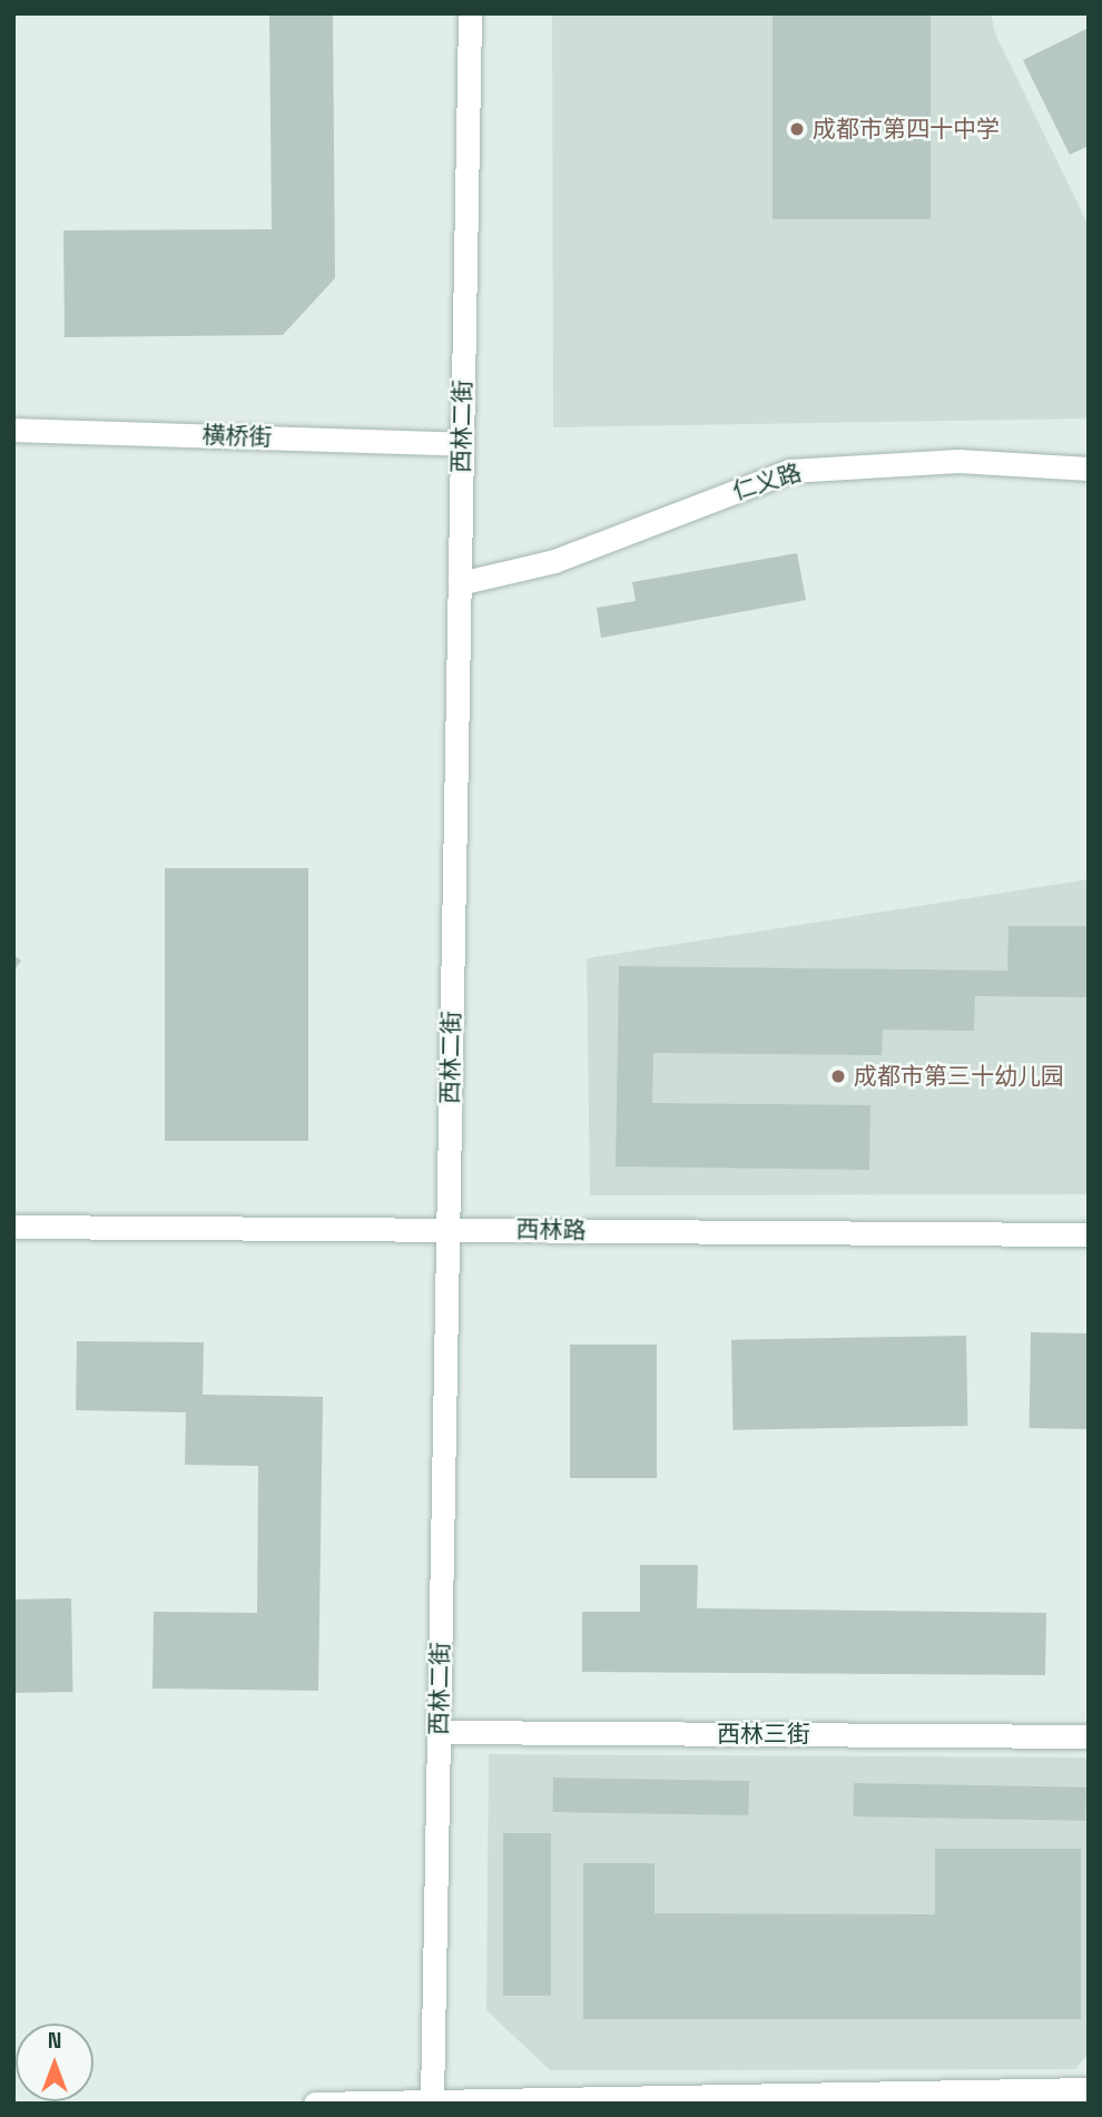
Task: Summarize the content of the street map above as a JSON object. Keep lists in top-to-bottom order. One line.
{"streets":{"street":["西林二街","横桥街","仁义路","西林路","西林三街"]},"crossings":[["西林二街","横桥街"],["西林二街","仁义路"],["西林二街","西林路"],["西林二街","西林三街"]],"places":["成都市第四十中学","成都市第三十幼儿园"],"north":"top"}
